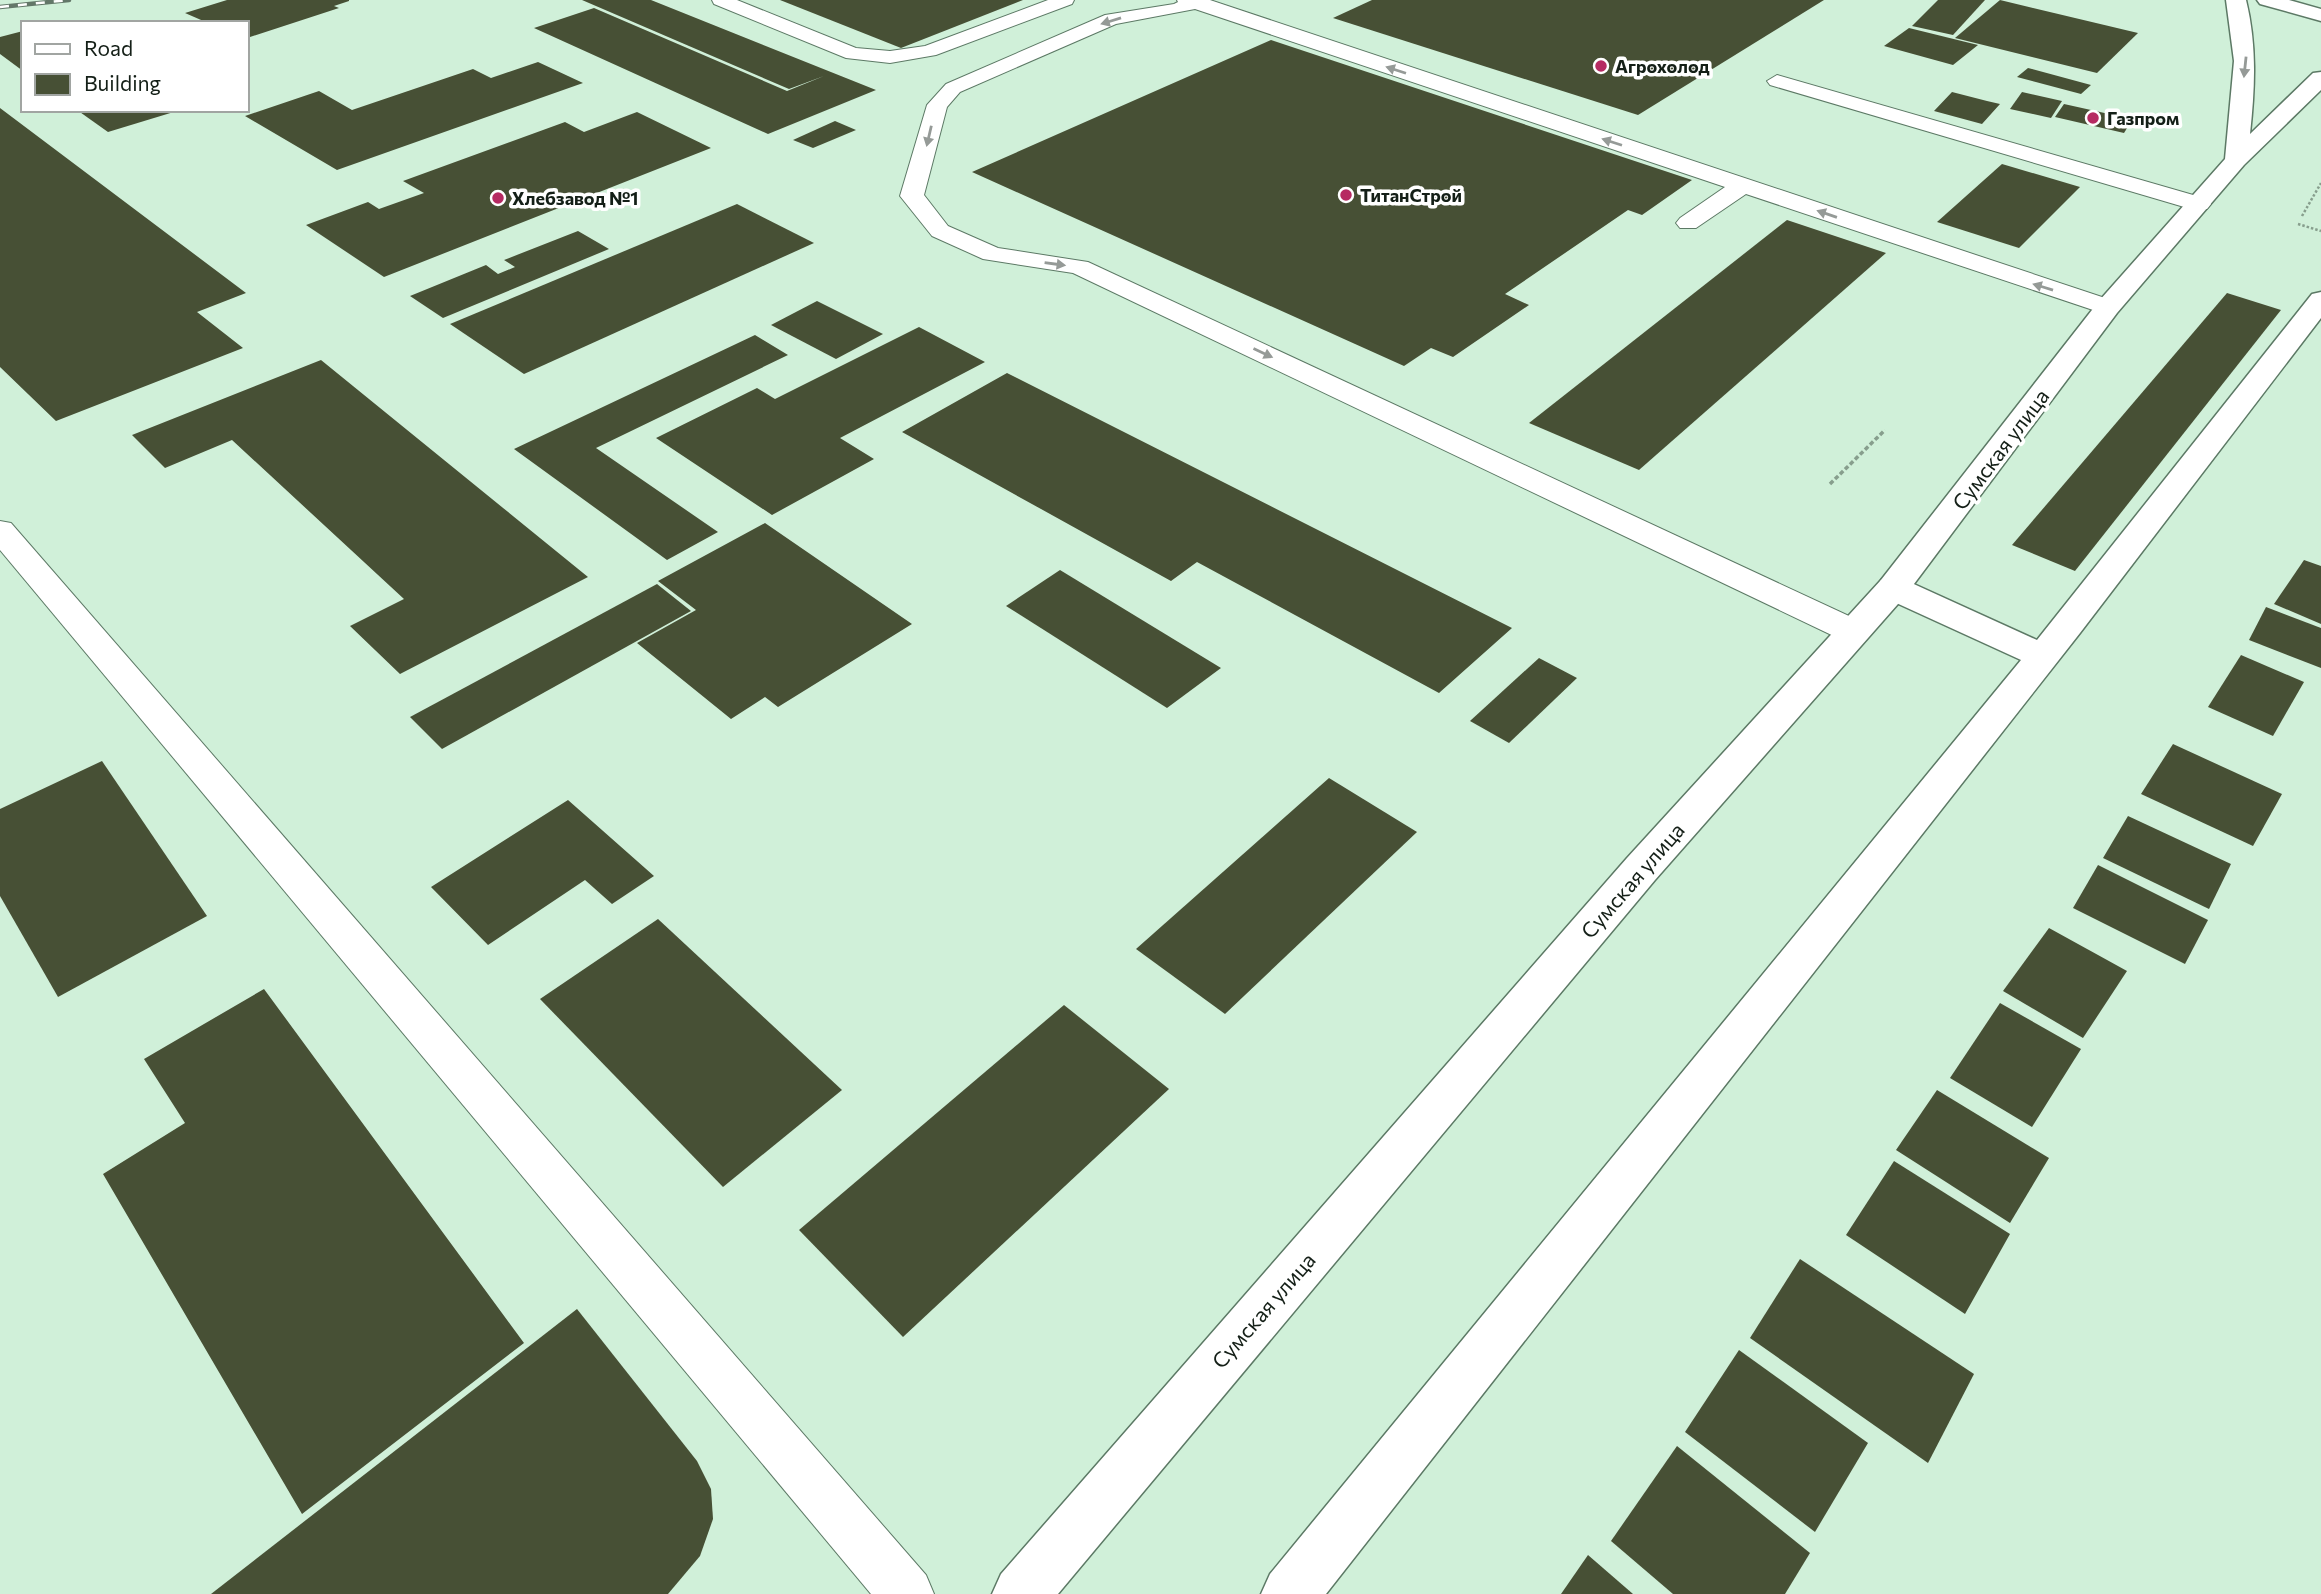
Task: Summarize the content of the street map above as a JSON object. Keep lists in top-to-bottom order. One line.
{"streets":{"main road":["Сумская улица"]},"places":["Агрохолод","Газпром","ТитанСтрой","Хлебзавод №1"],"legend":["Road","Building"]}
